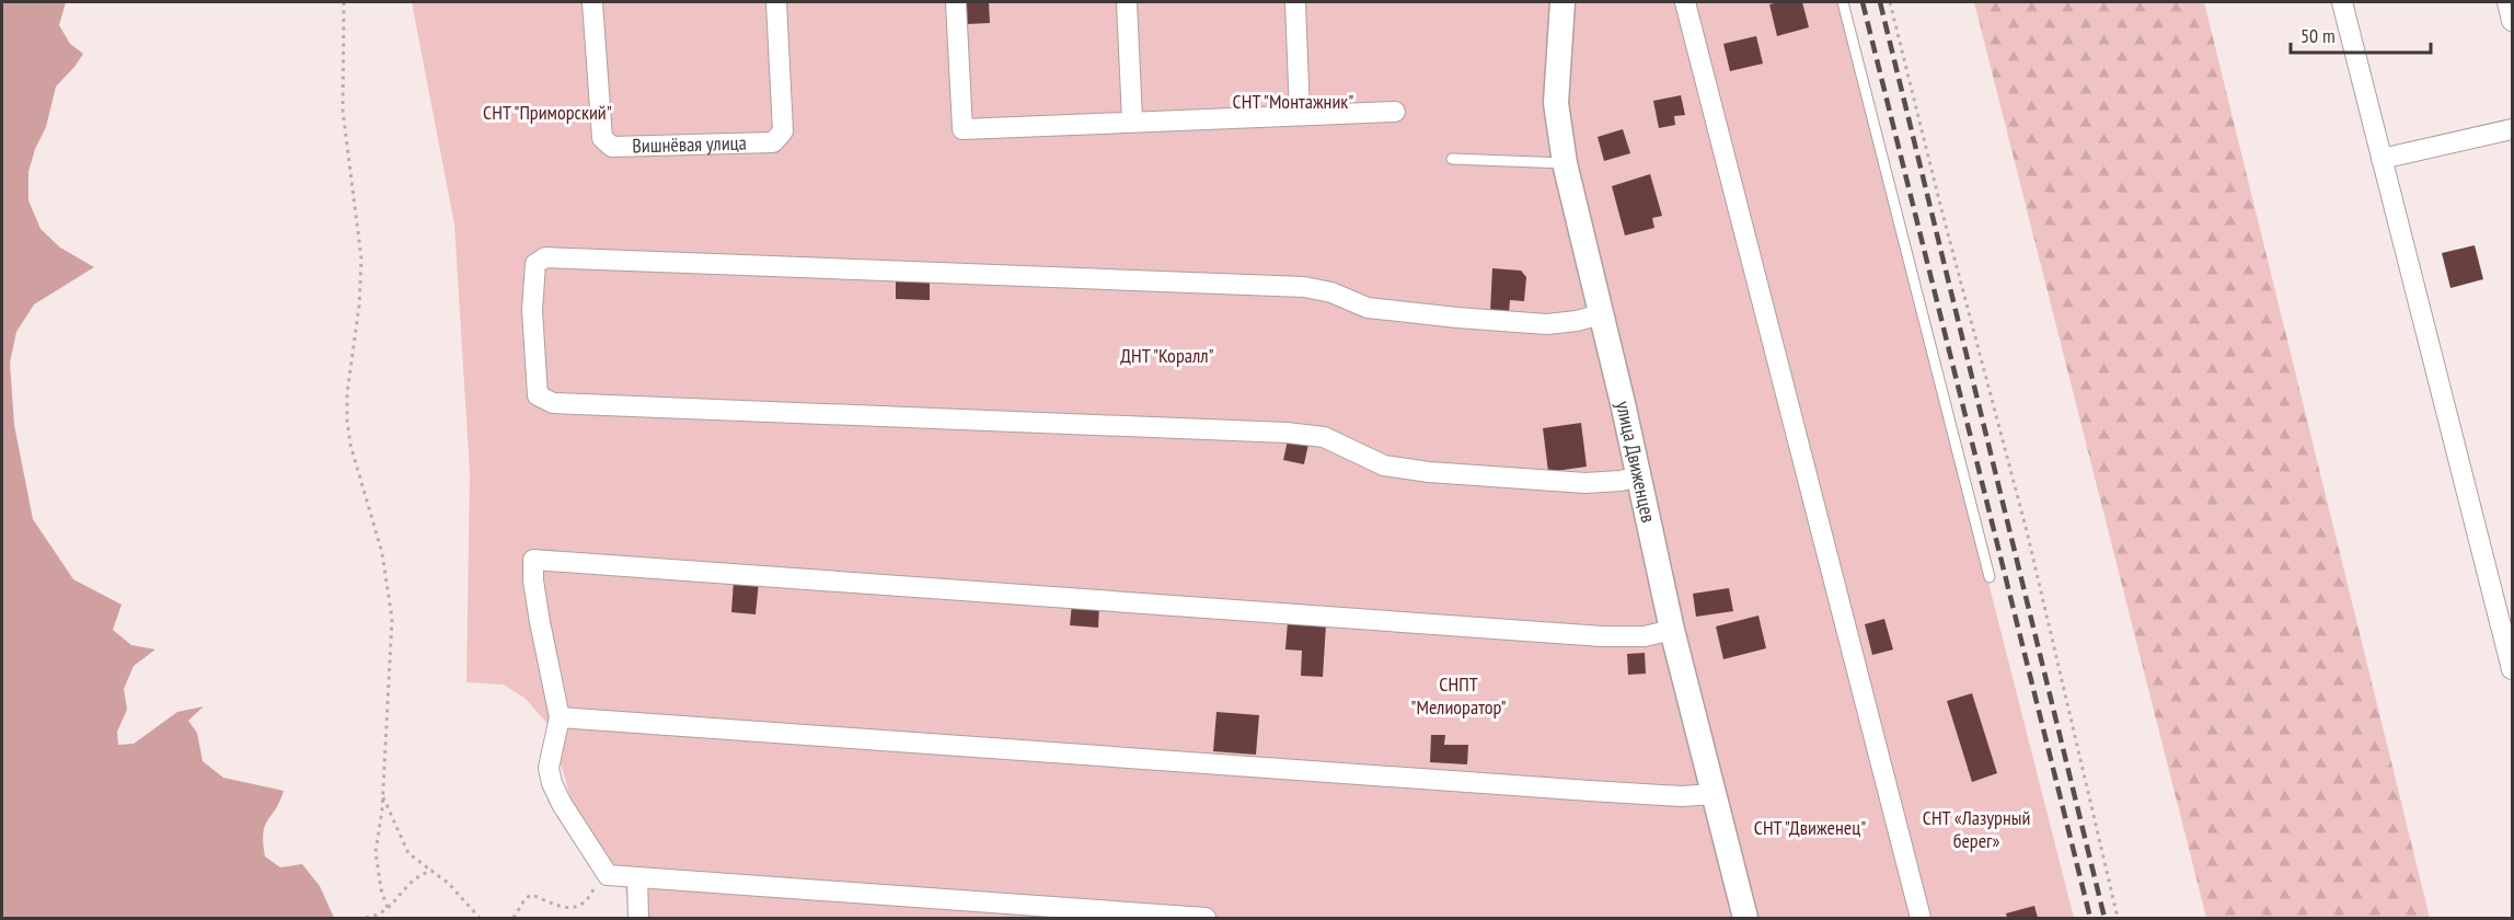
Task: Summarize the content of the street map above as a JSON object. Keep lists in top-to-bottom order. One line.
{"streets":{"street":["Вишнёвая улица","улица Движенцев"]},"parks":["СНТ \"Монтажник\"","СНТ \"Приморский\"","ДНТ \"Коралл\"","СНПТ \"Мелиоратор\"","СНТ «Лазурный берег»","СНТ \"Движенец\""],"scale_bar":"50 m"}
